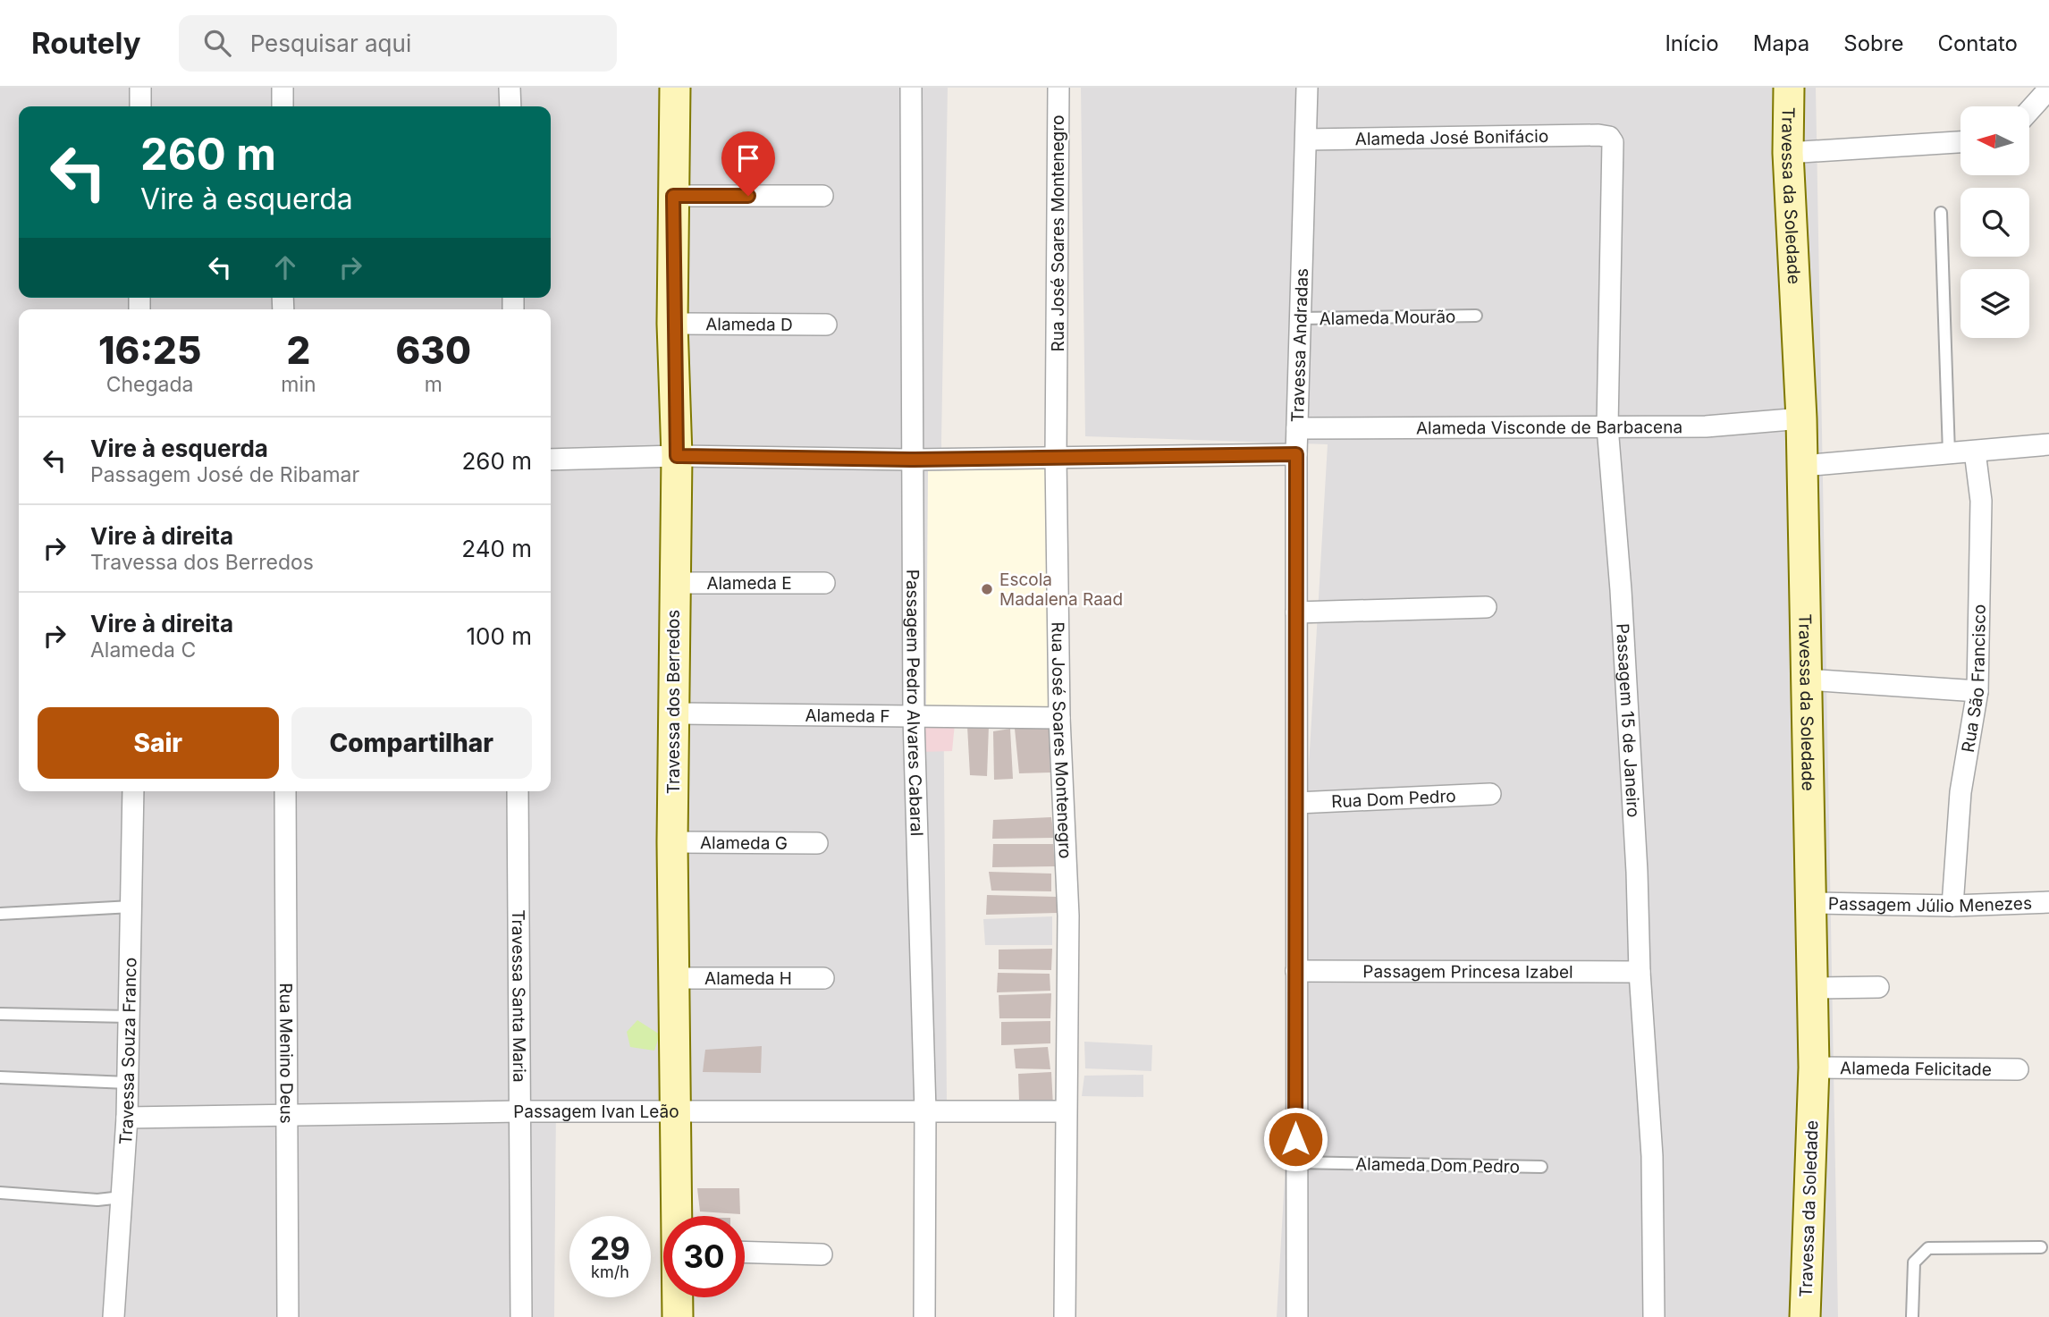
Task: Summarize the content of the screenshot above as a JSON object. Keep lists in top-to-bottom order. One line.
{"streets":{"street":["Alameda José Bonifácio","Travessa da Soledade","Rua José Soares Montenegro","Alameda D","Travessa Andradas","Alameda Visconde de Barbacena","Alameda E","Rua São Francisco","Travessa dos Berredos","Passagem Pedro Alvares Cabaral","Alameda F","Passagem 15 de Janeiro","Rua Dom Pedro","Alameda G","Passagem Júlio Menezes","Passagem Princesa Izabel","Alameda H","Travessa Santa Maria","Travessa Souza Franco","Rua Menino Deus","Alameda Felicitade","Passagem Ivan Leão"],"lane":["Alameda Mourão","Alameda Dom Pedro"]},"crossings":[["Alameda José Bonifácio","Travessa Andradas"],["Alameda José Bonifácio","Passagem 15 de Janeiro"],["Travessa da Soledade","Alameda Visconde de Barbacena"],["Travessa da Soledade","Passagem Júlio Menezes"],["Travessa da Soledade","Alameda Felicitade"],["Rua José Soares Montenegro","Alameda F"],["Rua José Soares Montenegro","Passagem Ivan Leão"],["Alameda Mourão","Travessa Andradas"],["Alameda D","Travessa dos Berredos"],["Travessa Andradas","Alameda Visconde de Barbacena"],["Travessa Andradas","Rua Dom Pedro"],["Travessa Andradas","Passagem Princesa Izabel"],["Travessa Andradas","Alameda Dom Pedro"],["Alameda Visconde de Barbacena","Passagem 15 de Janeiro"],["Alameda E","Travessa dos Berredos"],["Rua São Francisco","Passagem Júlio Menezes"],["Travessa dos Berredos","Alameda F"],["Travessa dos Berredos","Alameda G"],["Travessa dos Berredos","Alameda H"],["Travessa dos Berredos","Passagem Ivan Leão"],["Passagem Pedro Alvares Cabaral","Alameda F"],["Passagem Pedro Alvares Cabaral","Passagem Ivan Leão"],["Passagem 15 de Janeiro","Passagem Princesa Izabel"],["Travessa Santa Maria","Passagem Ivan Leão"],["Travessa Souza Franco","Passagem Ivan Leão"],["Rua Menino Deus","Passagem Ivan Leão"]],"places":["Escola Madalena Raad"],"north":"left","page":{"header":"Routely","search":"Pesquisar aqui","nav":["Início","Mapa","Sobre","Contato"],"turn":["260 m","Vire à esquerda"],"eta":["16:25","Chegada","2","min","630","m"],"list":[{"name":"Vire à esquerda","note":"Passagem José de Ribamar","value":"260 m"},{"name":"Vire à direita","note":"Travessa dos Berredos","value":"240 m"},{"name":"Vire à direita","note":"Alameda C","value":"100 m"}],"buttons":["Sair","Compartilhar"],"speed":"29 km/h","limit":"30"}}
